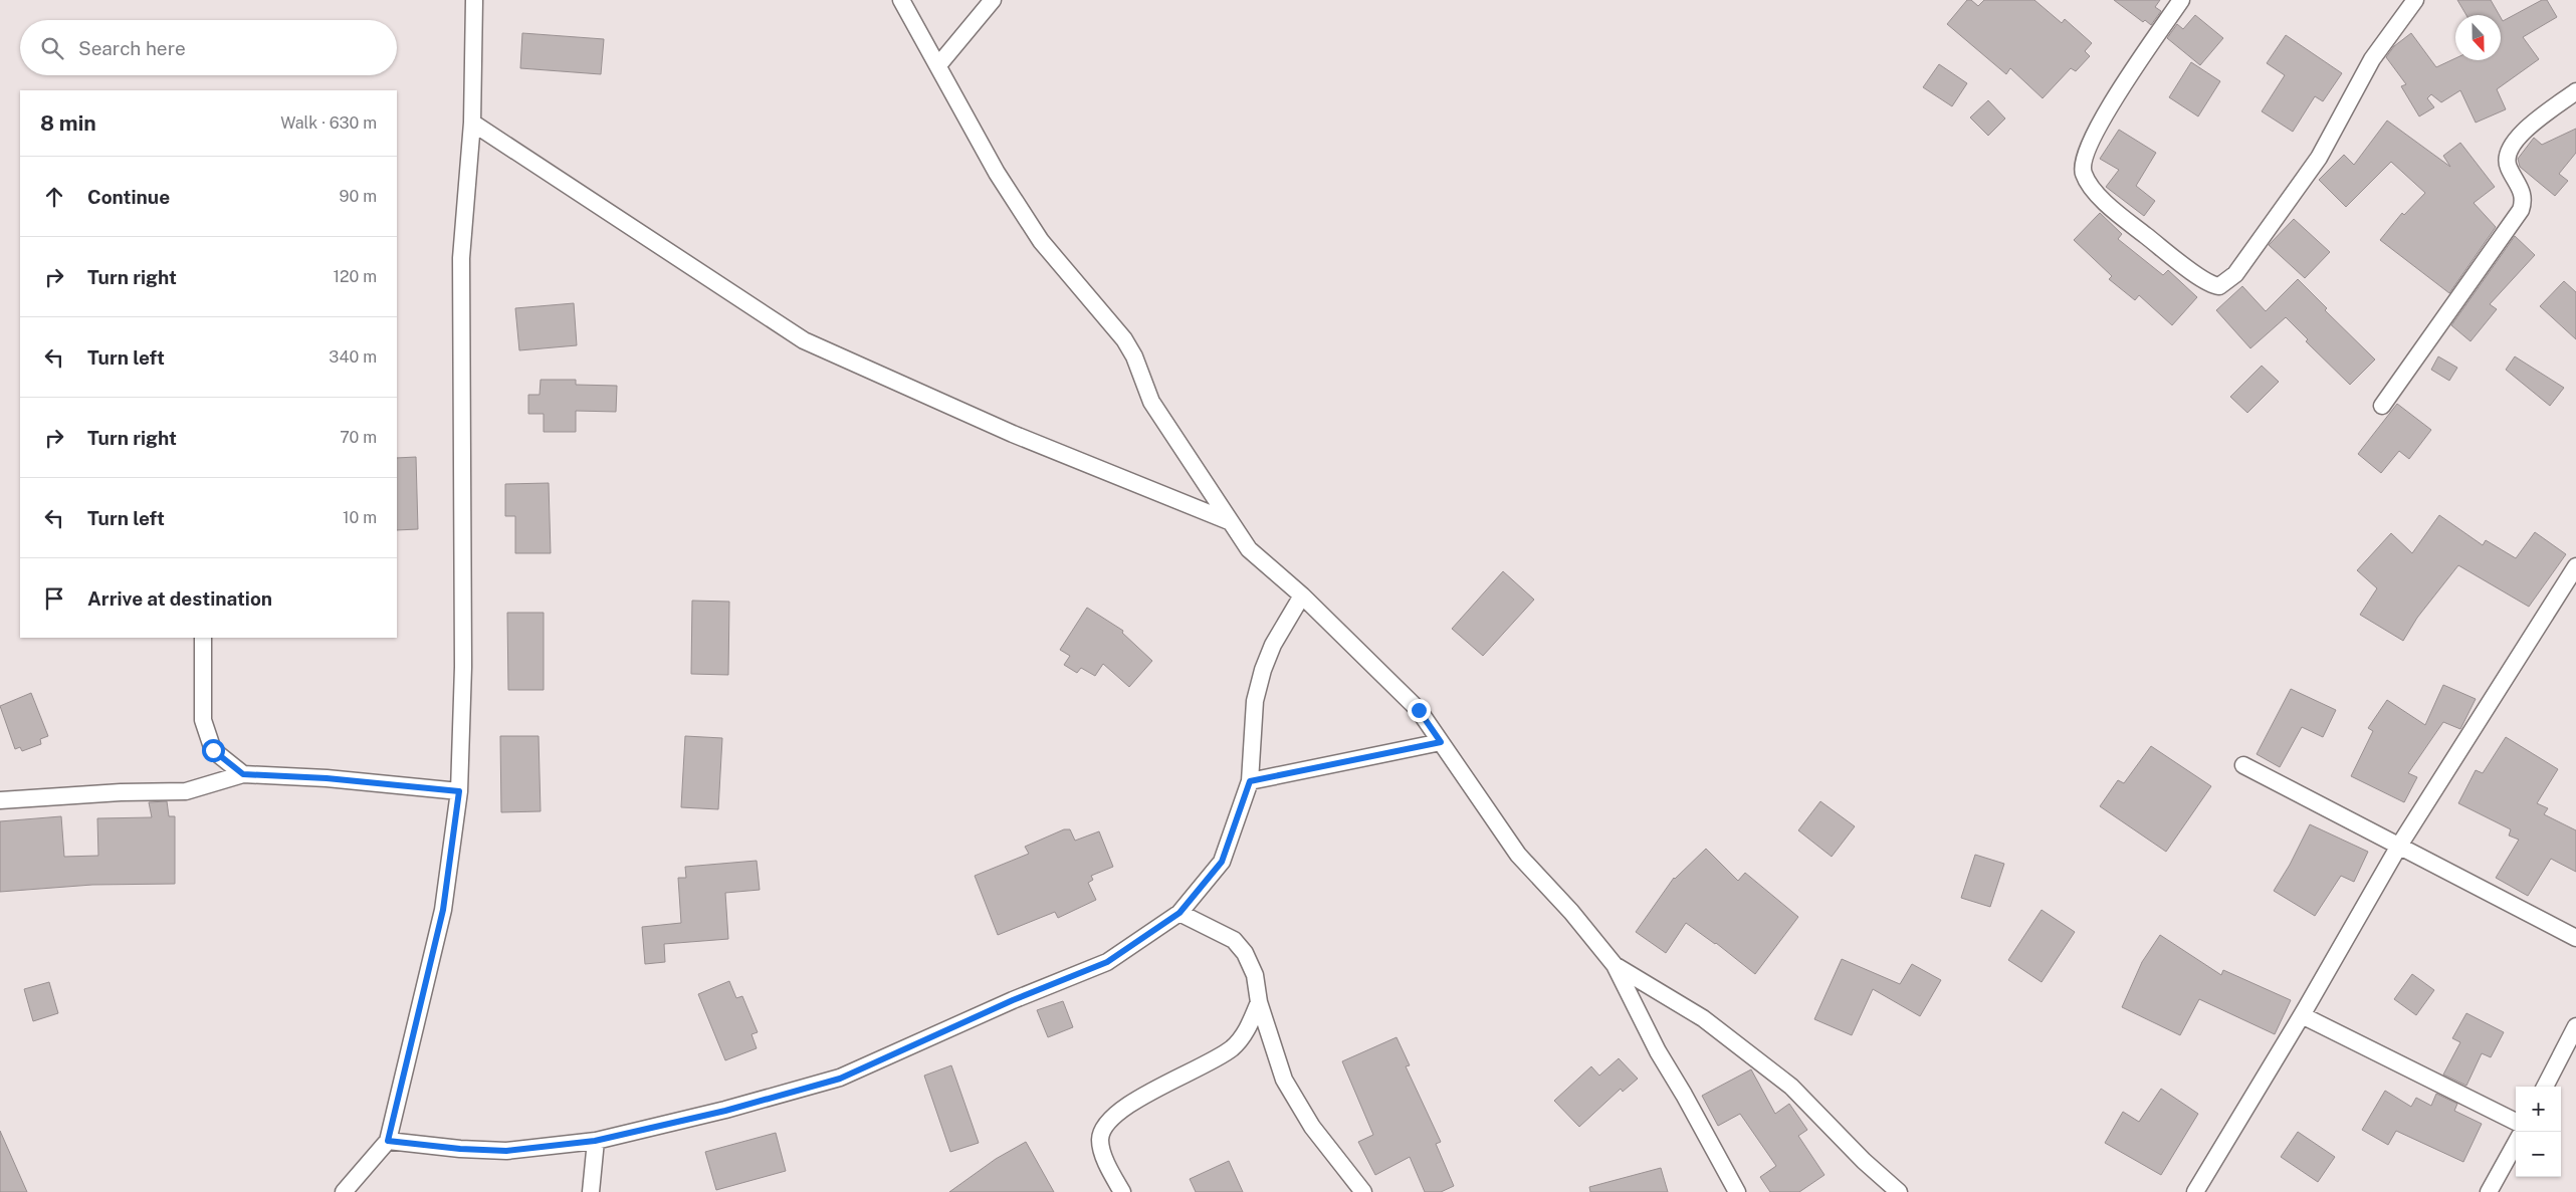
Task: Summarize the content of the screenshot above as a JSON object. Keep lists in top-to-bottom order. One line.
{"north":"bottom","page":{"search":"Search here","heading":["8 min","Walk · 630 m"],"list":[["Continue","90 m"],["Turn right","120 m"],["Turn left","340 m"],["Turn right","70 m"],["Turn left","10 m"],"Arrive at destination"],"map_buttons":["+","−"]}}
